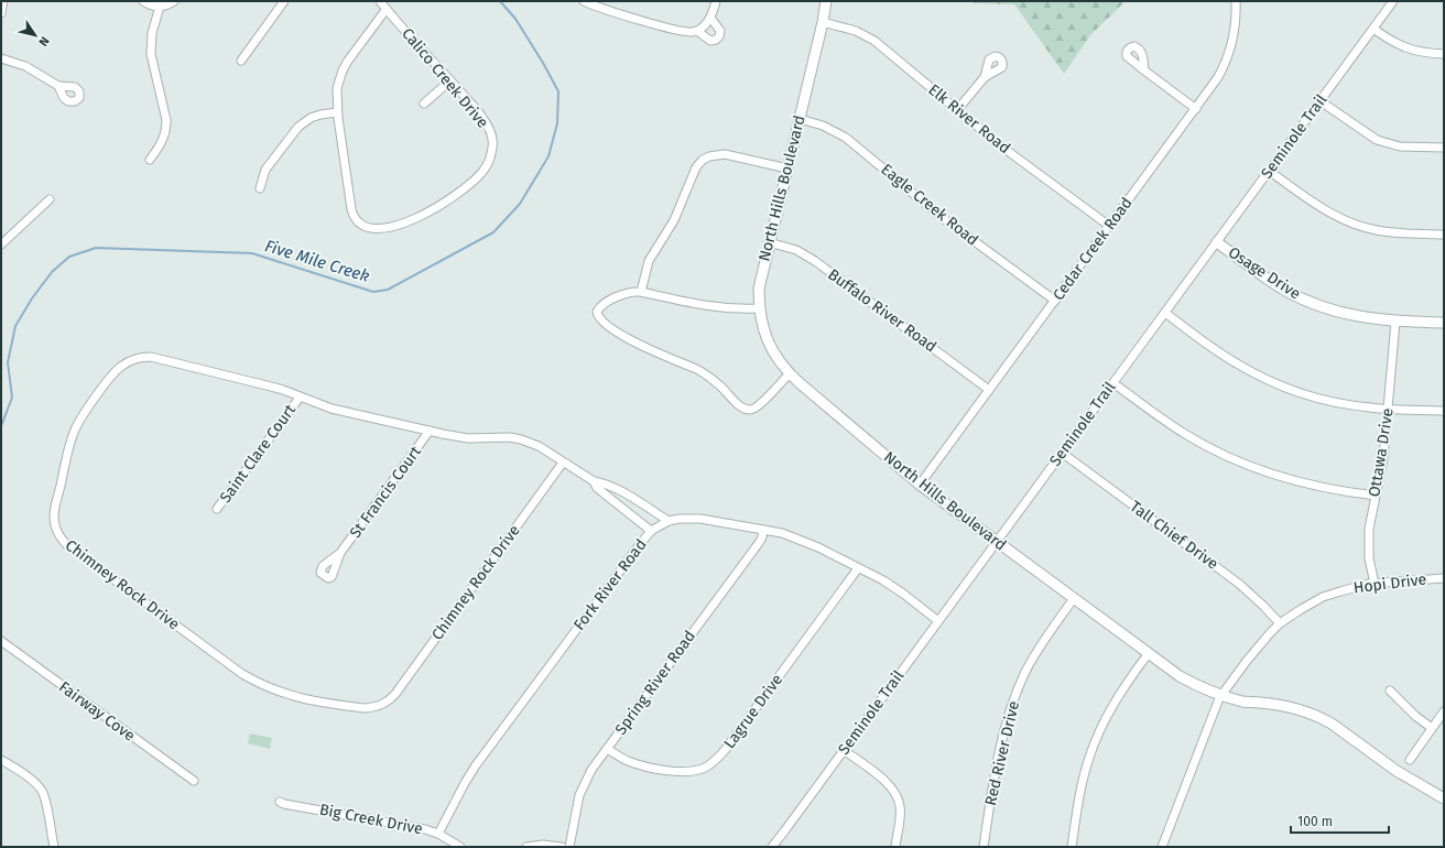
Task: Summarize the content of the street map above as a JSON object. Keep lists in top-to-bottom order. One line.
{"streets":{"street":["Calico Creek Drive","Elk River Road","Seminole Trail","North Hills Boulevard","Eagle Creek Road","Cedar Creek Road","Osage Drive","Buffalo River Road","Ottawa Drive","Saint Clare Court","St Francis Court","Tall Chief Drive","Chimney Rock Drive","Hopi Drive","Fork River Road","Spring River Road","Fairway Cove","Lagrue Drive","Red River Drive","Big Creek Drive"]},"crossings":[["Elk River Road","North Hills Boulevard"],["Elk River Road","Cedar Creek Road"],["Seminole Trail","North Hills Boulevard"],["Seminole Trail","Osage Drive"],["Seminole Trail","Tall Chief Drive"],["Seminole Trail","Fork River Road"],["North Hills Boulevard","Eagle Creek Road"],["North Hills Boulevard","Cedar Creek Road"],["North Hills Boulevard","Buffalo River Road"],["North Hills Boulevard","Hopi Drive"],["North Hills Boulevard","Red River Drive"],["Eagle Creek Road","Cedar Creek Road"],["Cedar Creek Road","Buffalo River Road"],["Osage Drive","Ottawa Drive"],["Ottawa Drive","Hopi Drive"],["Saint Clare Court","Chimney Rock Drive"],["St Francis Court","Chimney Rock Drive"],["Tall Chief Drive","Hopi Drive"],["Chimney Rock Drive","Fork River Road"],["Fork River Road","Spring River Road"],["Fork River Road","Lagrue Drive"],["Fork River Road","Big Creek Drive"],["Spring River Road","Lagrue Drive"]],"water":["Five Mile Creek"],"scale_bar":"100 m","north":"bottom right"}
